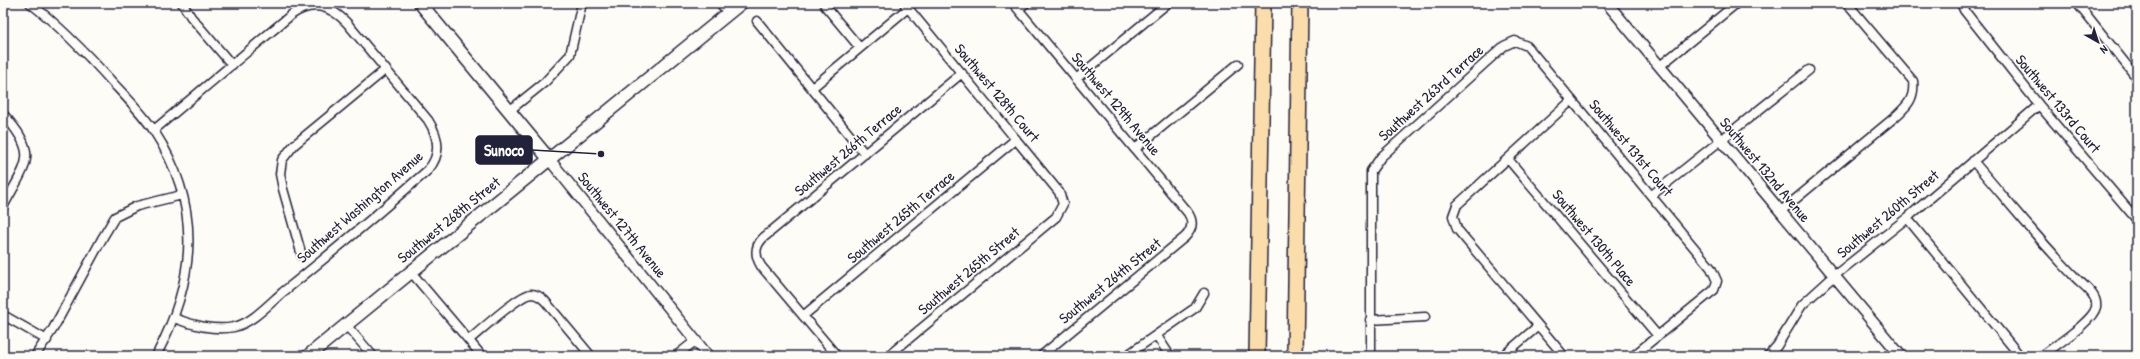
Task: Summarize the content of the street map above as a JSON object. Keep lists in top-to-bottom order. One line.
{"streets":{"main road":["Southwest 268th Street","Southwest 127th Avenue"],"street":["Southwest 128th Court","Southwest 263rd Terrace","Southwest 129th Avenue","Southwest 133rd Court","Southwest 131st Court","Southwest 266th Terrace","Southwest 132nd Avenue","Southwest Washington Avenue","Southwest 260th Street","Southwest 265th Terrace","Southwest 130th Place","Southwest 265th Street","Southwest 264th Street"]},"crossings":[["Southwest 128th Court","Southwest 266th Terrace"],["Southwest 128th Court","Southwest 265th Terrace"],["Southwest 128th Court","Southwest 265th Street"],["Southwest 263rd Terrace","Southwest 131st Court"],["Southwest 129th Avenue","Southwest 264th Street"],["Southwest 133rd Court","Southwest 260th Street"],["Southwest 131st Court","Southwest 130th Place"],["Southwest 266th Terrace","Southwest 265th Terrace"],["Southwest 132nd Avenue","Southwest 260th Street"],["Southwest 268th Street","Southwest 127th Avenue"]],"places":["Sunoco"],"north":"bottom right"}
